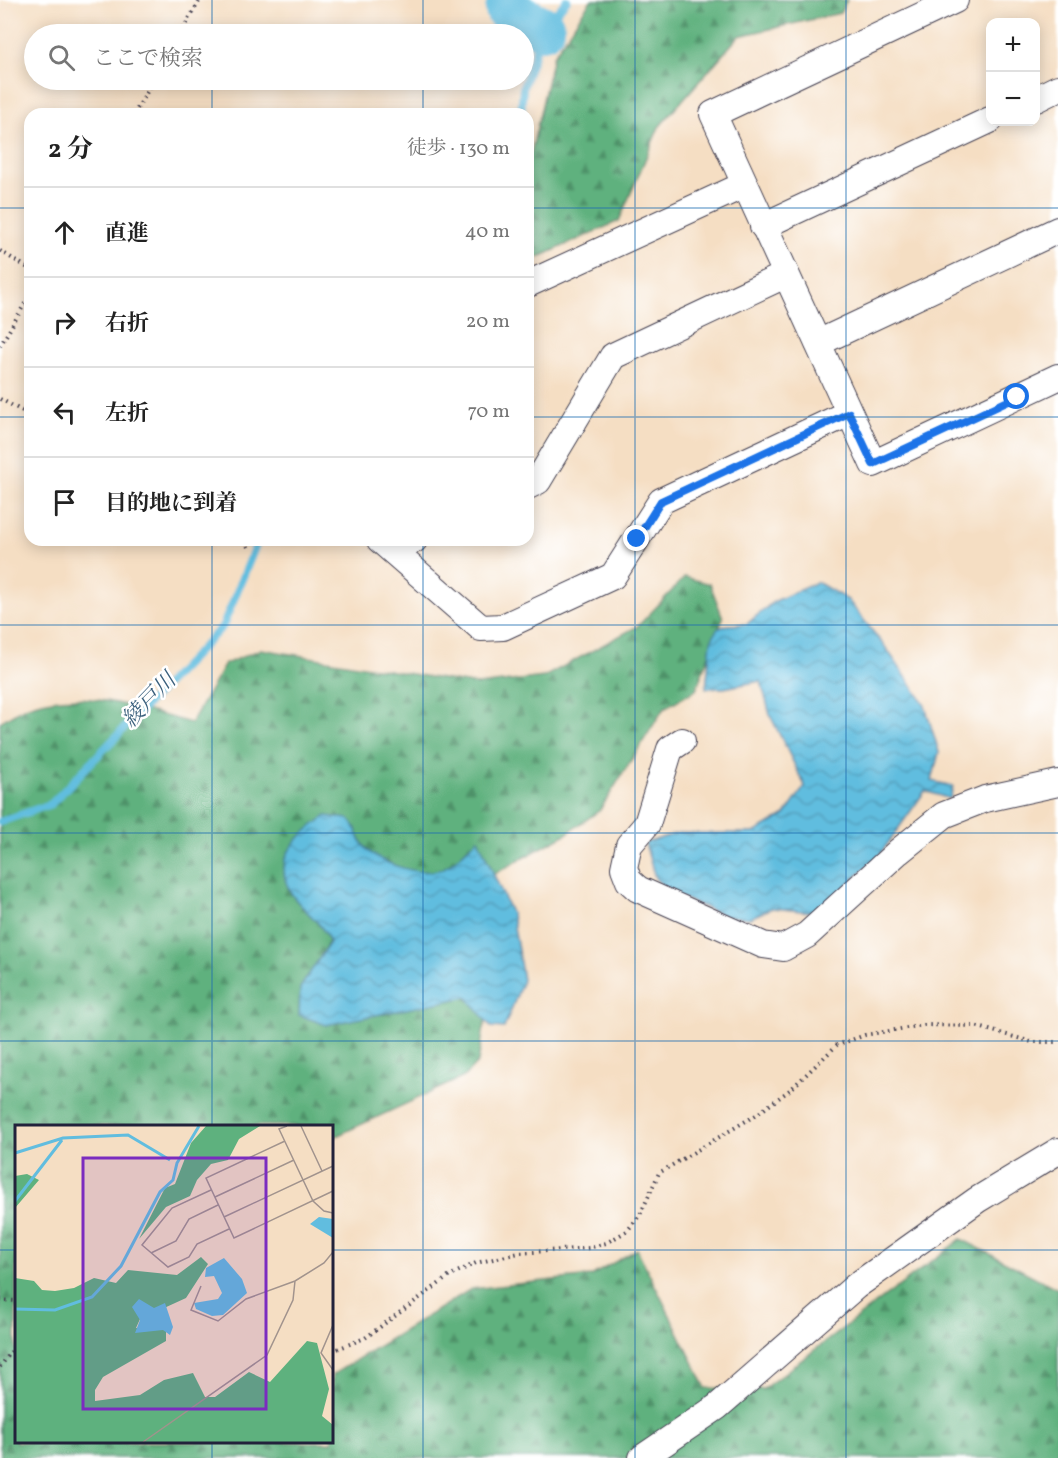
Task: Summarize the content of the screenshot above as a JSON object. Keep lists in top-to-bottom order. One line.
{"water":["綾戸川"],"page":{"map_buttons":["+","−"],"search":"ここで検索","heading":["2 分","徒歩 · 130 m"],"list":[["直進","40 m"],["右折","20 m"],["左折","70 m"],"目的地に到着"]}}
